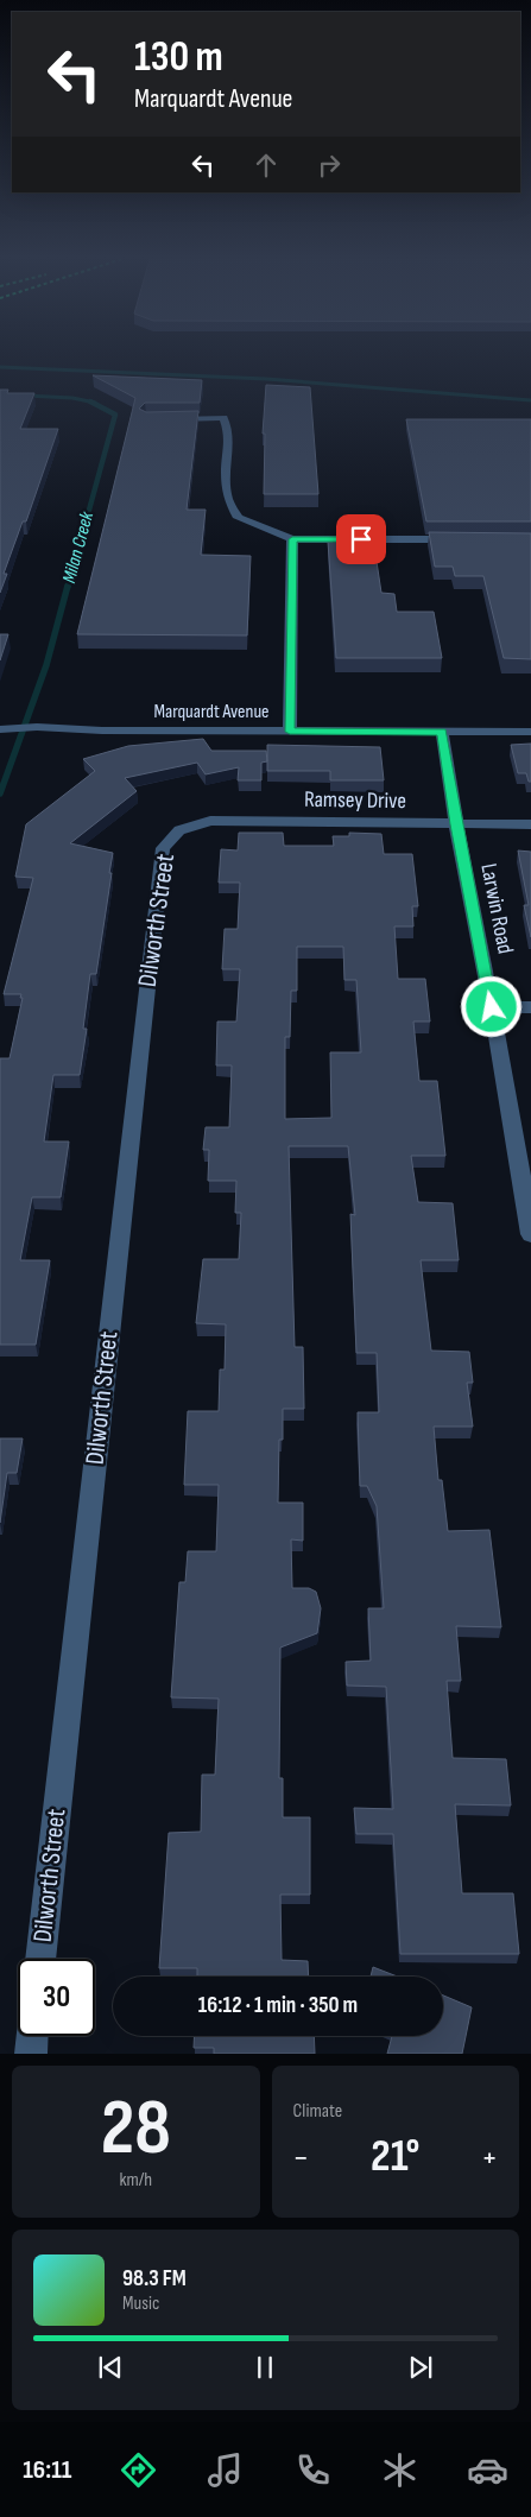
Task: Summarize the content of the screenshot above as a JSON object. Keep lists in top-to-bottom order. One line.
{"streets":{"street":["Marquardt Avenue","Ramsey Drive","Larwin Road","Dilworth Street"]},"crossings":[["Marquardt Avenue","Larwin Road"],["Ramsey Drive","Larwin Road"],["Ramsey Drive","Dilworth Street"]],"water":["Milan Creek"],"page":{"turn":["130 m","Marquardt Avenue"],"limit":"30","trip":"16:12 · 1 min · 350 m","tile":[["28","km/h"],"Climate"],"heat":["−","21°","+"],"song":["98.3 FM","Music"],"tabs":"16:11"}}
